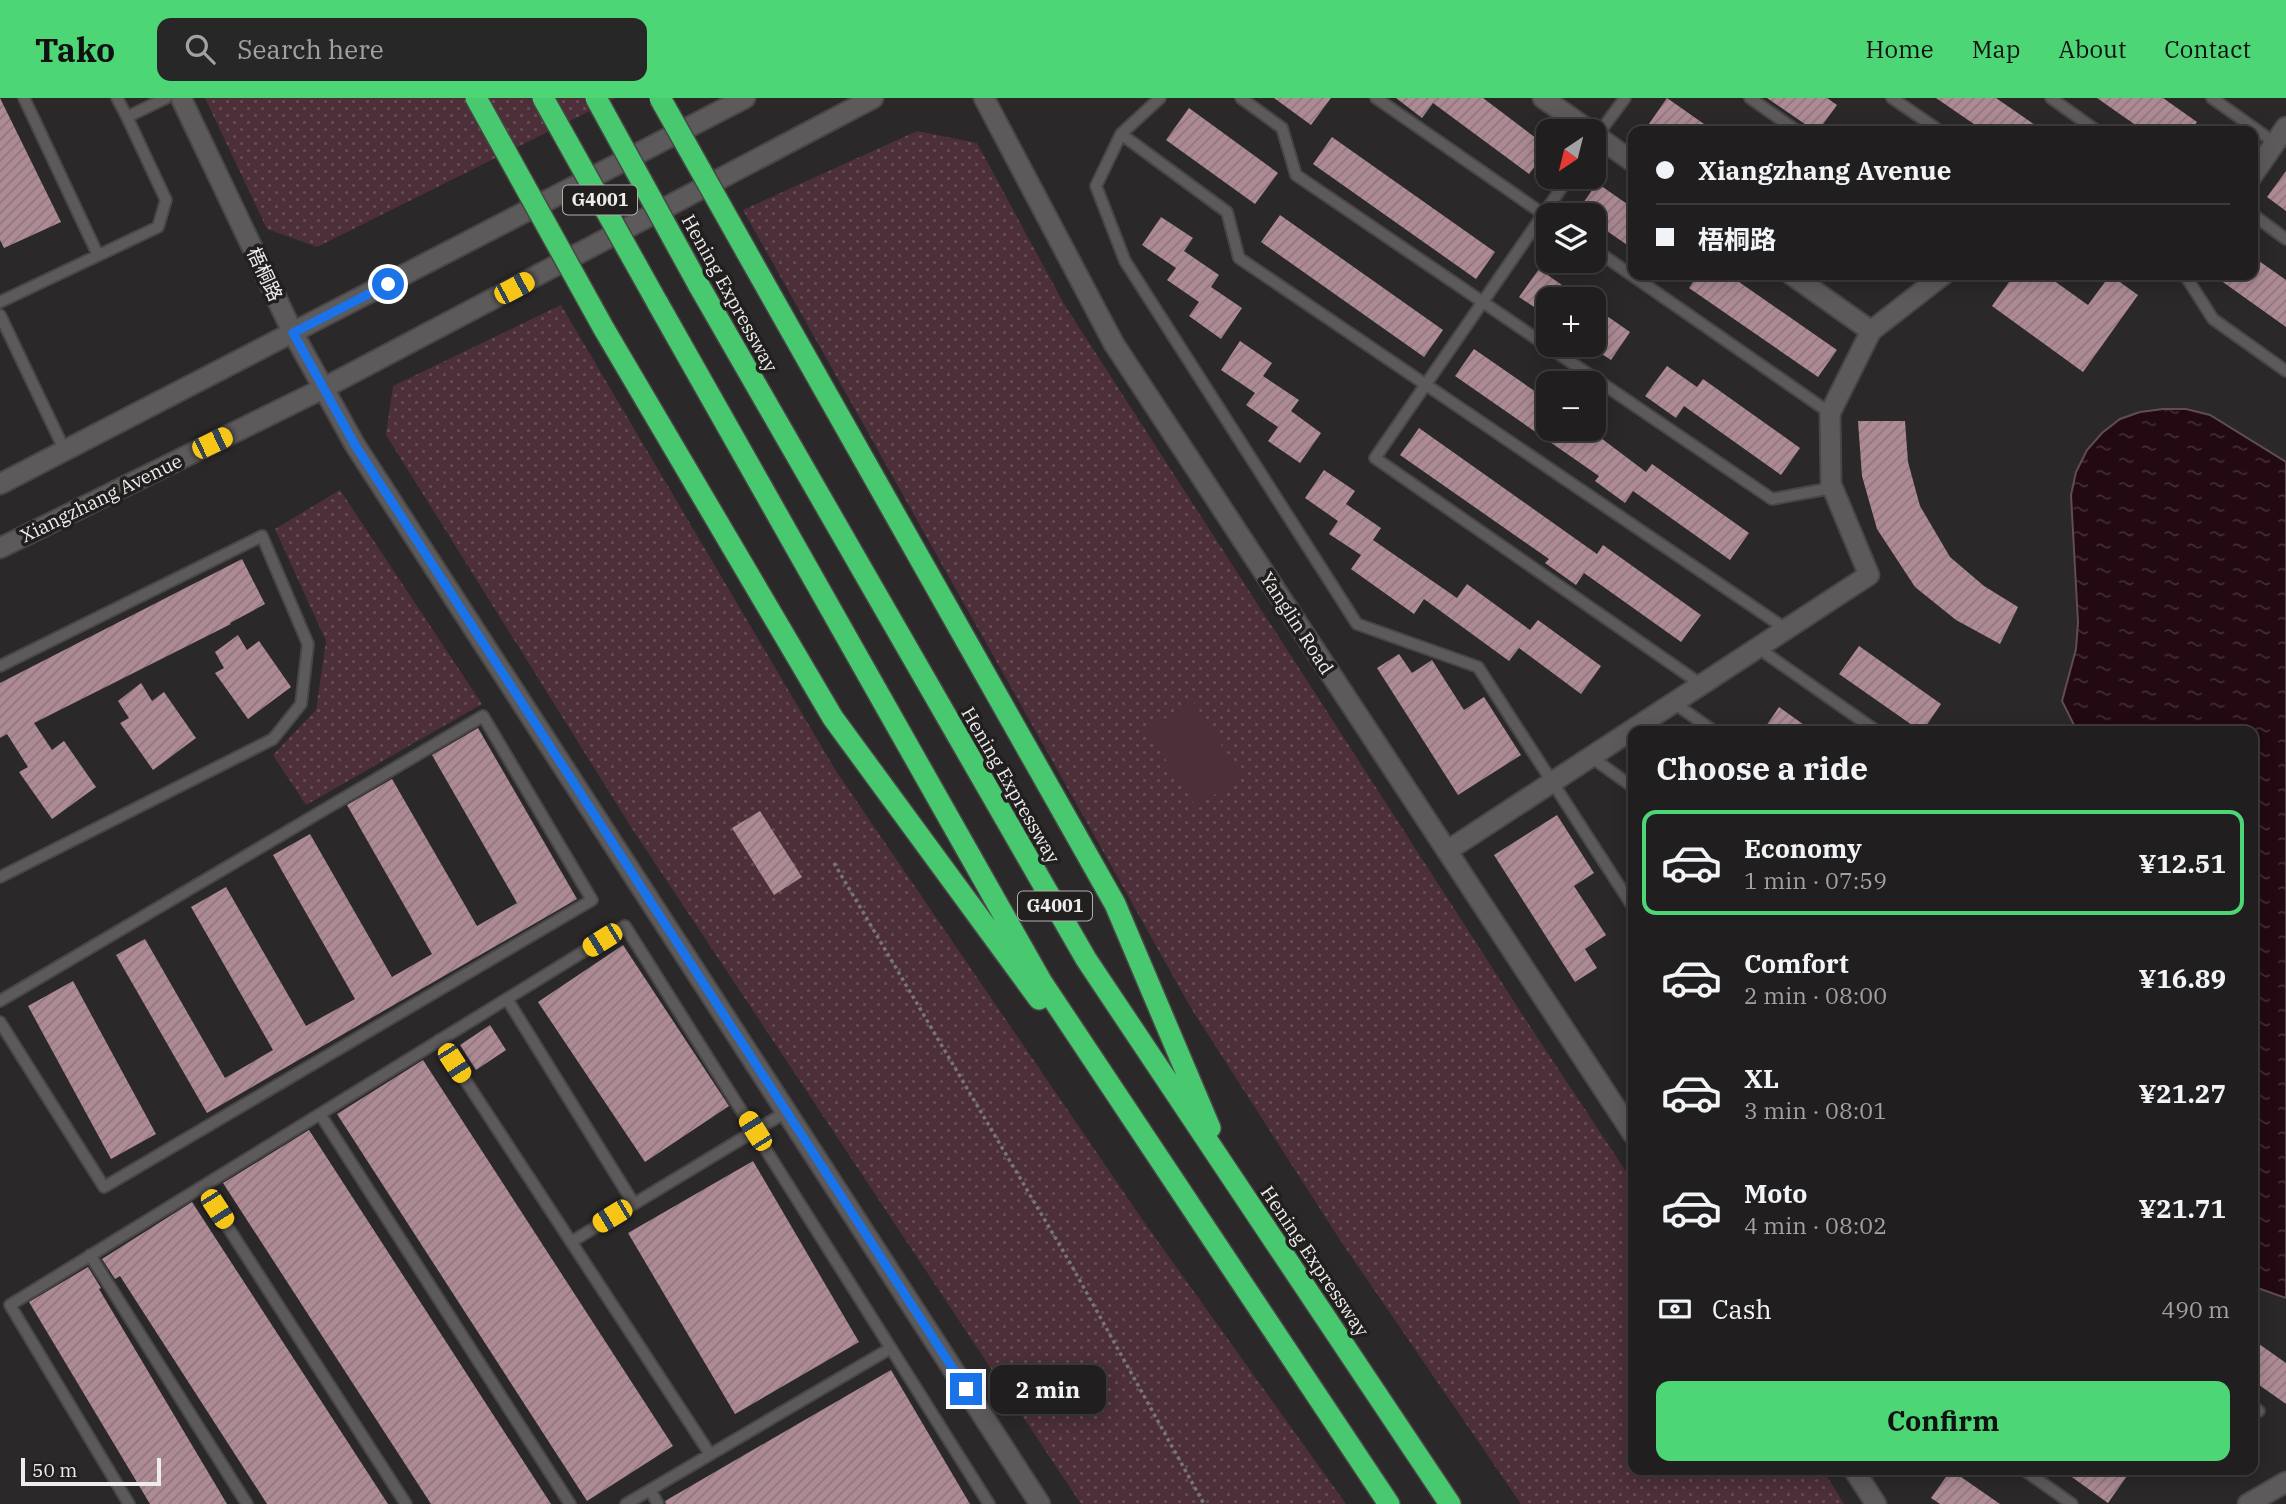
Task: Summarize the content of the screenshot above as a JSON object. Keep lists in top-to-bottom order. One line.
{"streets":{"highway":["G4001","Hening Expressway"],"street":["梧桐路","Xiangzhang Avenue","Yanglin Road"]},"crossings":[["梧桐路","Xiangzhang Avenue"]],"scale_bar":"50 m","north":"bottom left","page":{"header":"Tako","search":"Search here","nav":["Home","Map","About","Contact"],"map_buttons":["+","−"],"banner":["Xiangzhang Avenue","梧桐路"],"heading":"Choose a ride","list":[{"name":"Economy","note":"1 min · 07:59","value":"¥12.51"},{"name":"Comfort","note":"2 min · 08:00","value":"¥16.89"},{"name":"XL","note":"3 min · 08:01","value":"¥21.27"},{"name":"Moto","note":"4 min · 08:02","value":"¥21.71"}],"pay":["Cash","490 m"],"bubble":"2 min","buttons":"Confirm","scale":"50 m"}}
